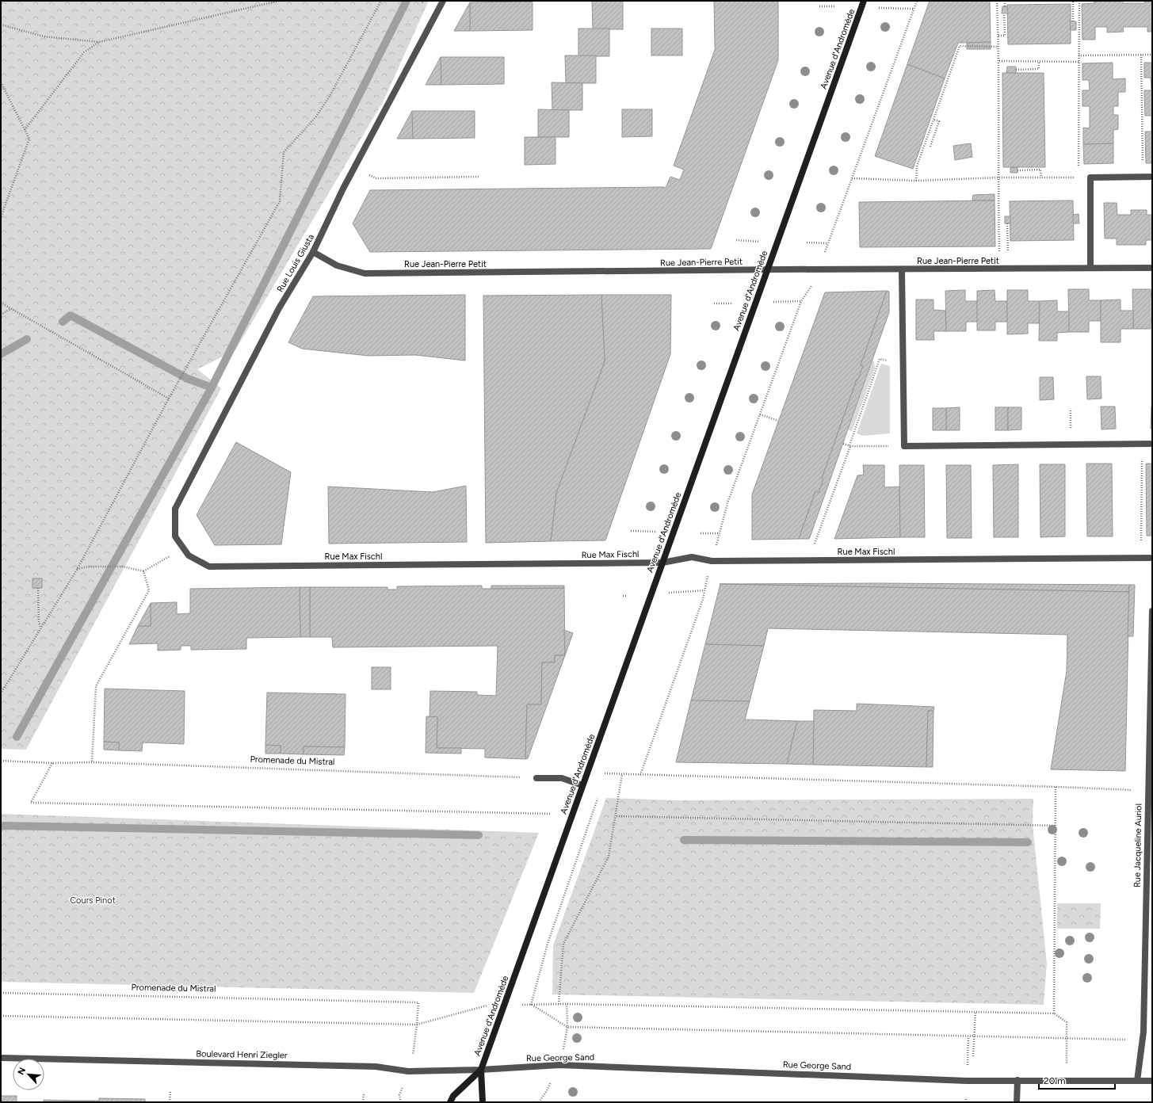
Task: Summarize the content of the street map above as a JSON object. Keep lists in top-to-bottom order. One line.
{"streets":{"street":["Avenue d'Andromède","Rue Jean-Pierre Petit","Rue Louis Giusta","Rue Max Fischl","Rue Jacqueline Auriol","Boulevard Henri Ziegler","Rue George Sand"],"path":["Promenade du Mistral"]},"crossings":[["Avenue d'Andromède","Rue Jean-Pierre Petit"],["Avenue d'Andromède","Rue Max Fischl"],["Avenue d'Andromède","Boulevard Henri Ziegler"],["Avenue d'Andromède","Rue George Sand"],["Rue Jean-Pierre Petit","Rue Louis Giusta"],["Rue Louis Giusta","Rue Max Fischl"],["Rue Jacqueline Auriol","Rue George Sand"],["Boulevard Henri Ziegler","Rue George Sand"]],"parks":["Cours Pinot"],"scale_bar":"20 m","north":"top left"}
